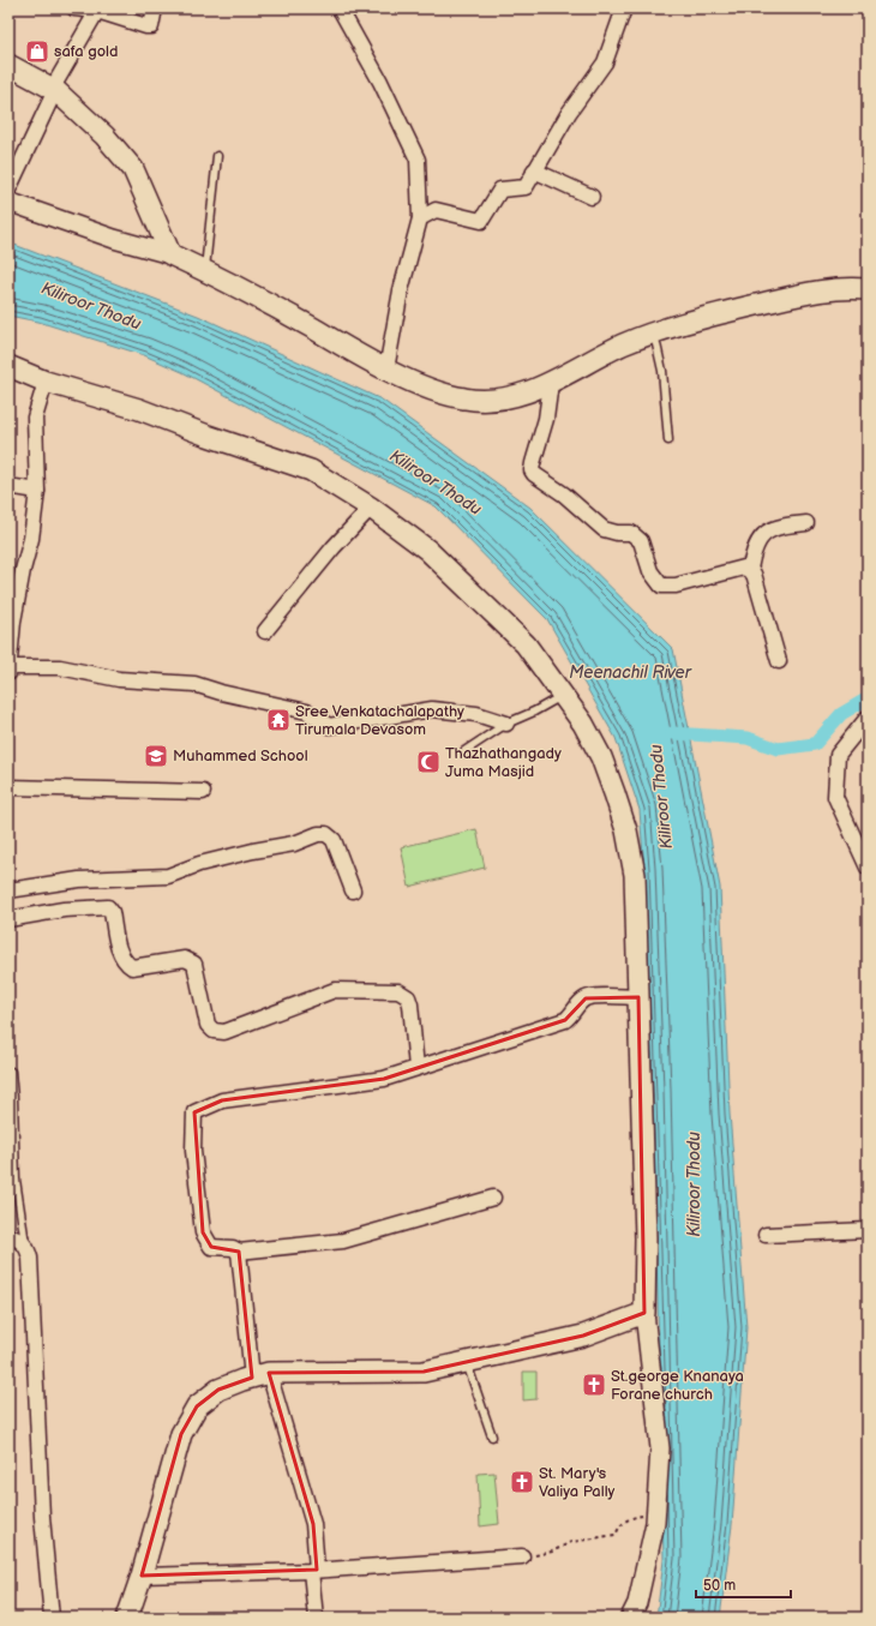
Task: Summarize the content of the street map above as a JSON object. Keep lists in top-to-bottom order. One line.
{"water":["Kiliroor Thodu","Meenachil River"],"places":{"shop":["safa gold"],"temple":["Sree Venkatachalapathy Tirumala Devasom"],"school or university":["Muhammed School"],"mosque":["Thazhathangady Juma Masjid"],"church":["St.george Knanaya Forane church","St. Mary's Valiya Pally"]},"scale_bar":"50 m"}
